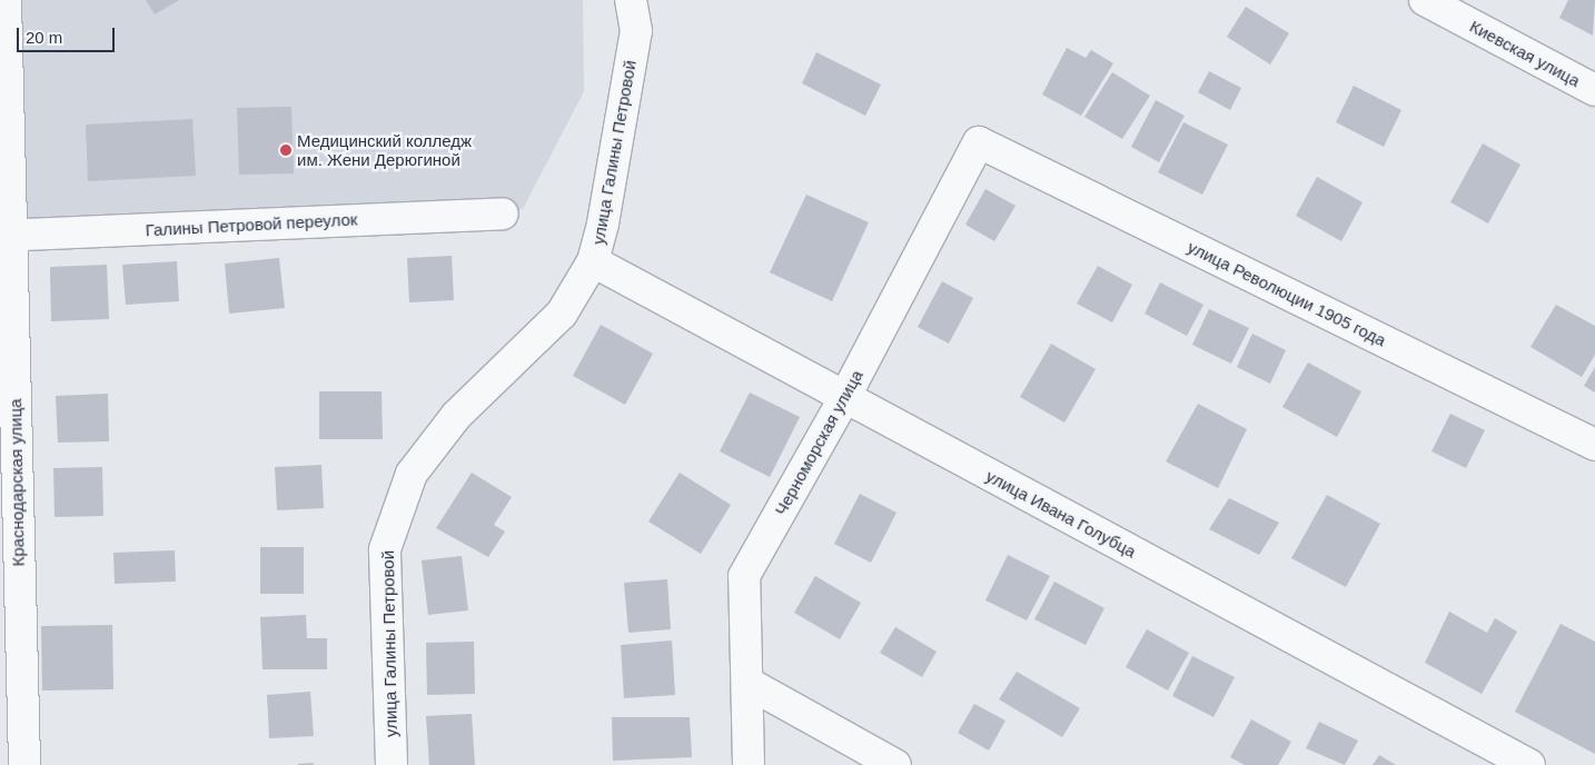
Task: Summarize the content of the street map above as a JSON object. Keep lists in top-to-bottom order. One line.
{"streets":{"street":["Киевская улица","улица Галины Петровой","Галины Петровой переулок","улица Революции 1905 года","Черноморская улица","Краснодарская улица","улица Ивана Голубца"]},"crossings":[["улица Галины Петровой","улица Ивана Голубца"],["Галины Петровой переулок","Краснодарская улица"],["улица Революции 1905 года","Черноморская улица"],["Черноморская улица","улица Ивана Голубца"]],"places":["Медицинский колледж им. Жени Дерюгиной"],"scale_bar":"20 m"}
